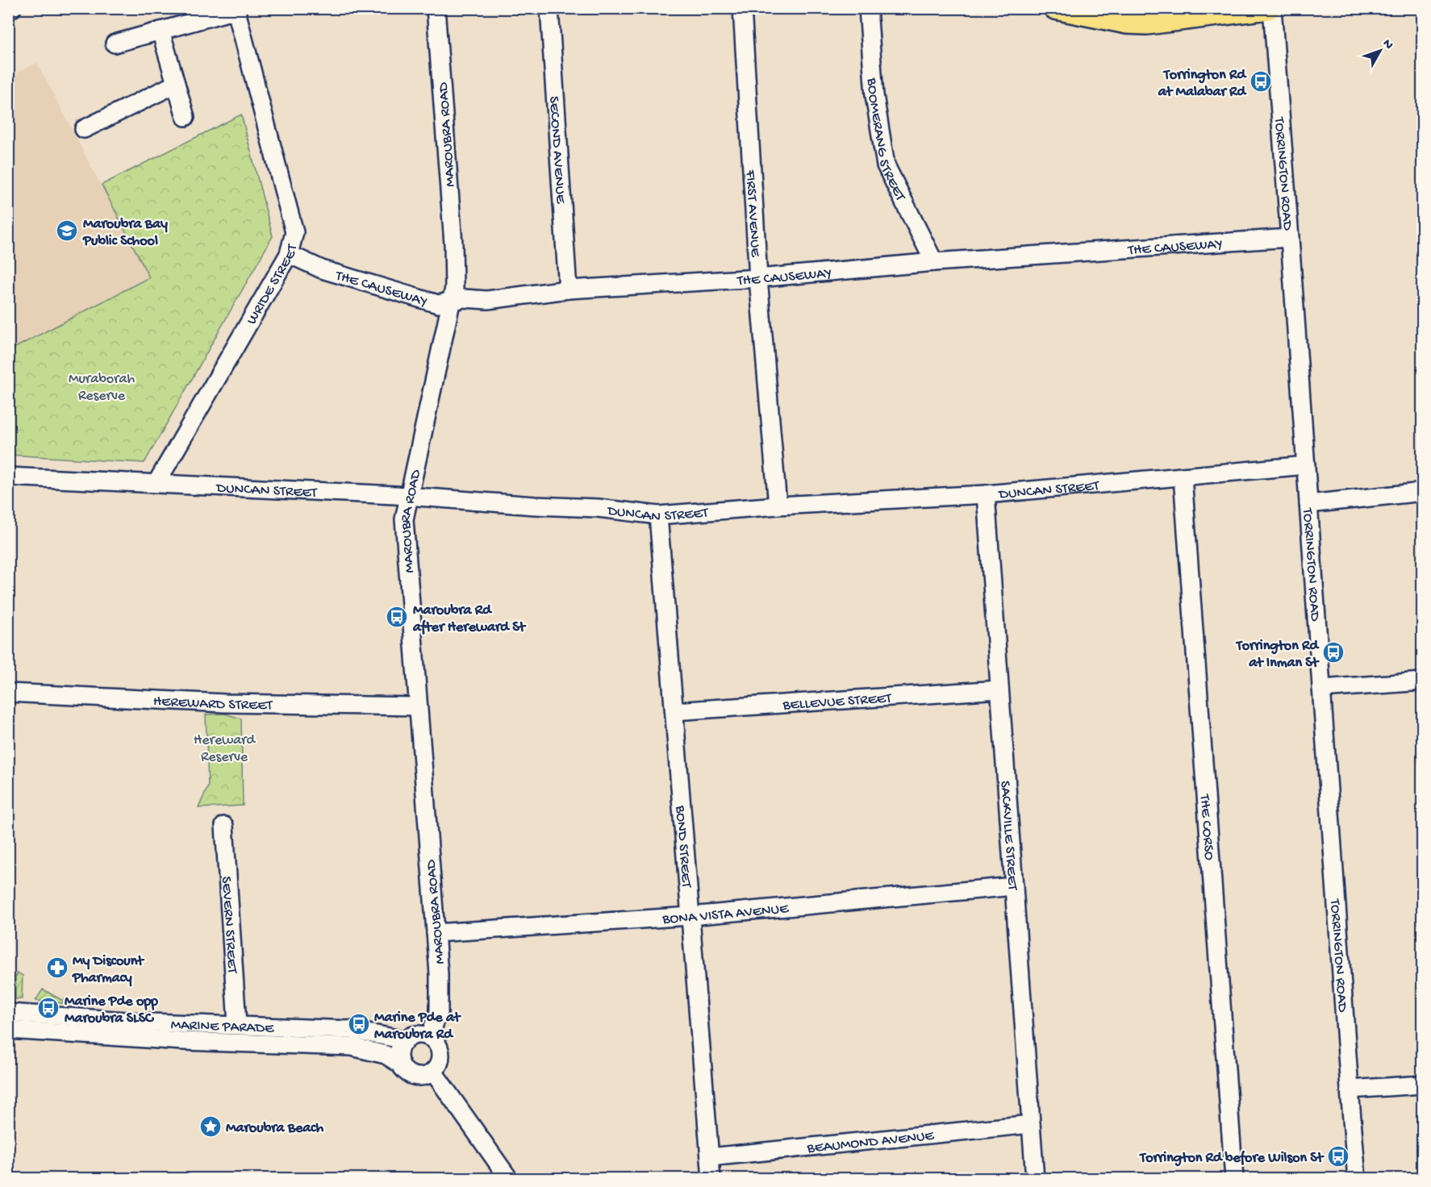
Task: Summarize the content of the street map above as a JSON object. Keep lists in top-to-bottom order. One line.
{"streets":{"street":["MAROUBRA ROAD","BOOMERANG STREET","SECOND AVENUE","TORRINGTON ROAD","FIRST AVENUE","THE CAUSEWAY","WRIDE STREET","DUNCAN STREET","BELLEVUE STREET","HEREWARD STREET","THE CORSO","SACKVILLE STREET","BOND STREET","BONA VISTA AVENUE","SEVERN STREET","MARINE PARADE","BEAUMOND AVENUE"]},"crossings":[["MAROUBRA ROAD","THE CAUSEWAY"],["MAROUBRA ROAD","DUNCAN STREET"],["MAROUBRA ROAD","HEREWARD STREET"],["MAROUBRA ROAD","BONA VISTA AVENUE"],["MAROUBRA ROAD","MARINE PARADE"],["BOOMERANG STREET","THE CAUSEWAY"],["SECOND AVENUE","THE CAUSEWAY"],["TORRINGTON ROAD","THE CAUSEWAY"],["TORRINGTON ROAD","DUNCAN STREET"],["FIRST AVENUE","THE CAUSEWAY"],["FIRST AVENUE","DUNCAN STREET"],["THE CAUSEWAY","WRIDE STREET"],["WRIDE STREET","DUNCAN STREET"],["DUNCAN STREET","THE CORSO"],["DUNCAN STREET","SACKVILLE STREET"],["DUNCAN STREET","BOND STREET"],["BELLEVUE STREET","SACKVILLE STREET"],["BELLEVUE STREET","BOND STREET"],["SACKVILLE STREET","BONA VISTA AVENUE"],["SACKVILLE STREET","BEAUMOND AVENUE"],["BOND STREET","BONA VISTA AVENUE"],["BOND STREET","BEAUMOND AVENUE"],["SEVERN STREET","MARINE PARADE"]],"parks":["Muraborah Reserve","Hereward Reserve"],"places":{"bus stop":["Torrington Rd at Malabar Rd","Maroubra Rd after Hereward St","Torrington Rd at Inman St","Marine Pde opp Maroubra SLSC","Marine Pde at Maroubra Rd","Torrington Rd before Wilson St"],"school or university":["Maroubra Bay Public School"],"pharmacy":["My Discount Pharmacy"],"place":["Maroubra Beach"]},"north":"top right"}
